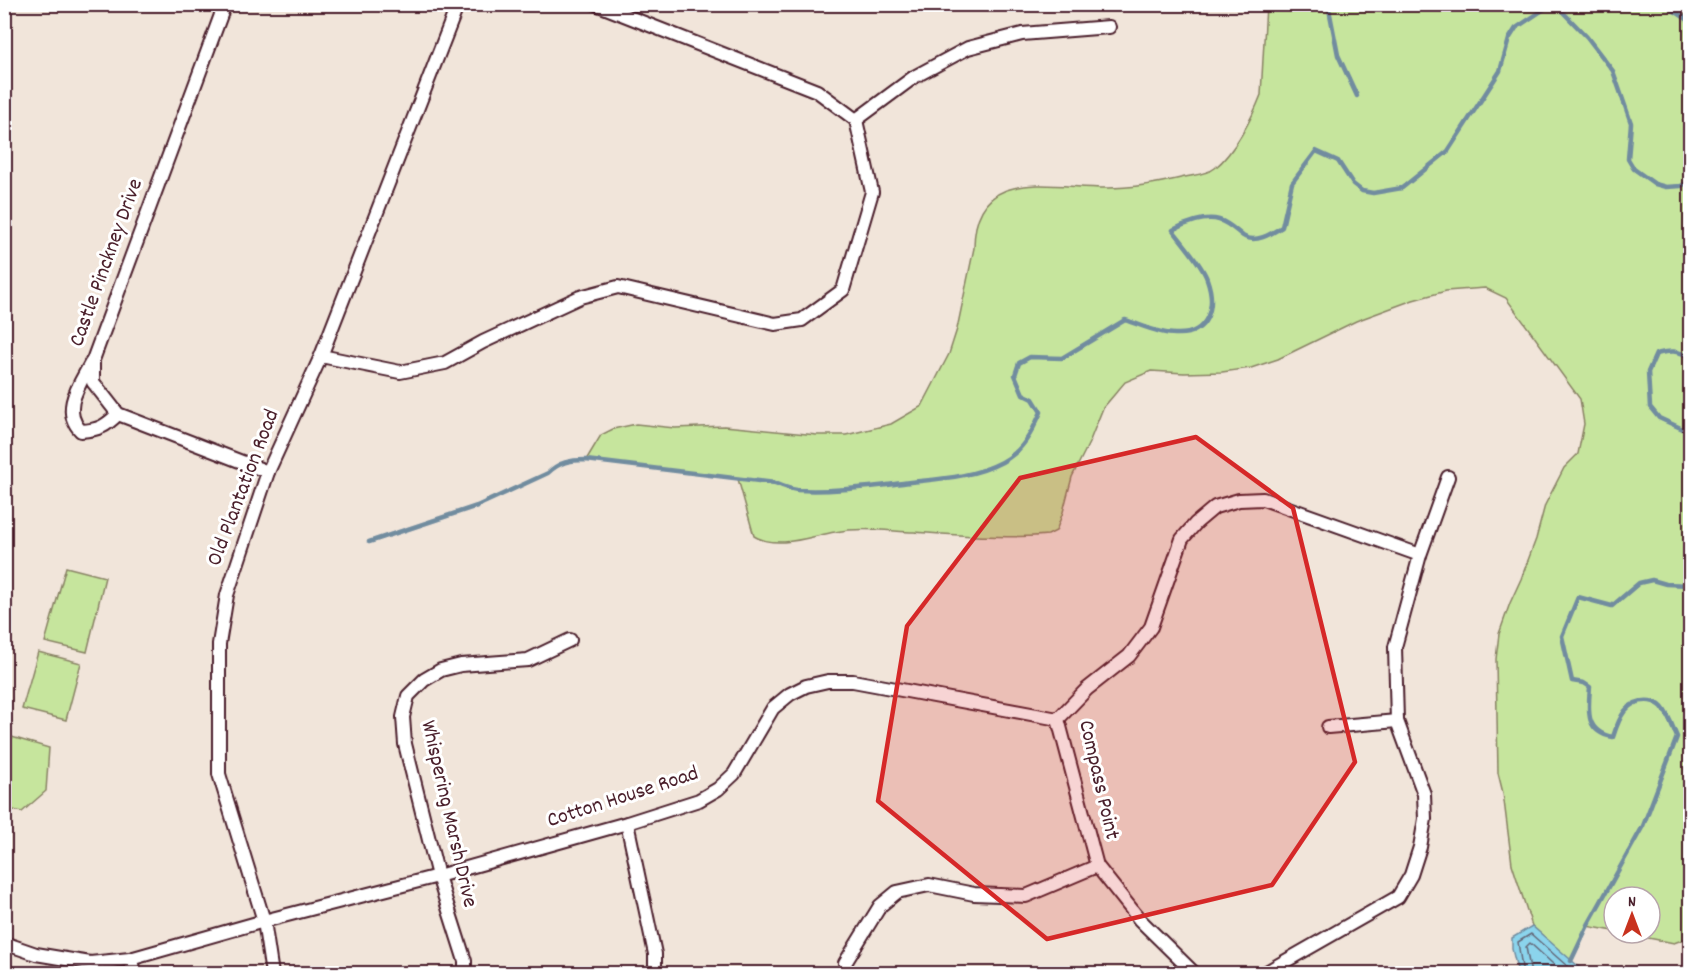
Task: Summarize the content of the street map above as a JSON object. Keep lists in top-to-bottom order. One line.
{"streets":{"street":["Castle Pinckney Drive","Old Plantation Road","Compass Point","Cotton House Road","Whispering Marsh Drive"]},"crossings":[["Old Plantation Road","Cotton House Road"],["Compass Point","Cotton House Road"],["Cotton House Road","Whispering Marsh Drive"]],"north":"top"}
